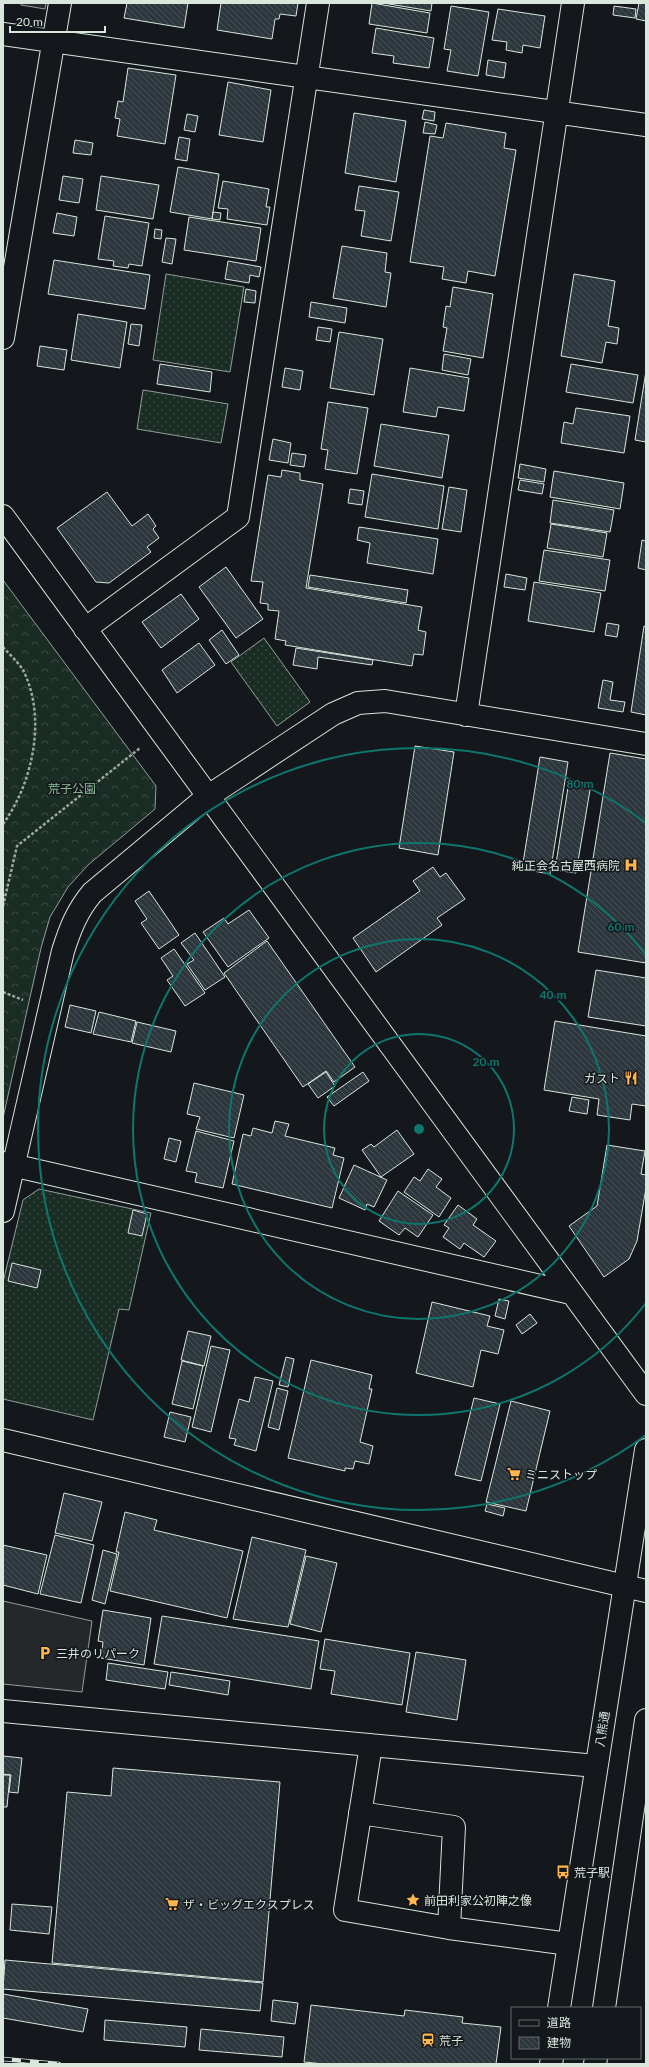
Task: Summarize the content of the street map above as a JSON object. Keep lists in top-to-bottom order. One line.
{"streets":{"street":["八熊通"]},"parks":["荒子公園"],"places":{"hospital":["純正会名古屋西病院"],"restaurant":["ガスト"],"supermarket":["ミニストップ","ザ・ビッグエクスプレス"],"parking":["三井のリパーク"],"bus stop":["荒子駅"],"place":["前田利家公初陣之像"],"station":["荒子"]},"legend":["道路","建物"],"scale_bar":"20 m","rings":["80 m","60 m","40 m","20 m"]}
